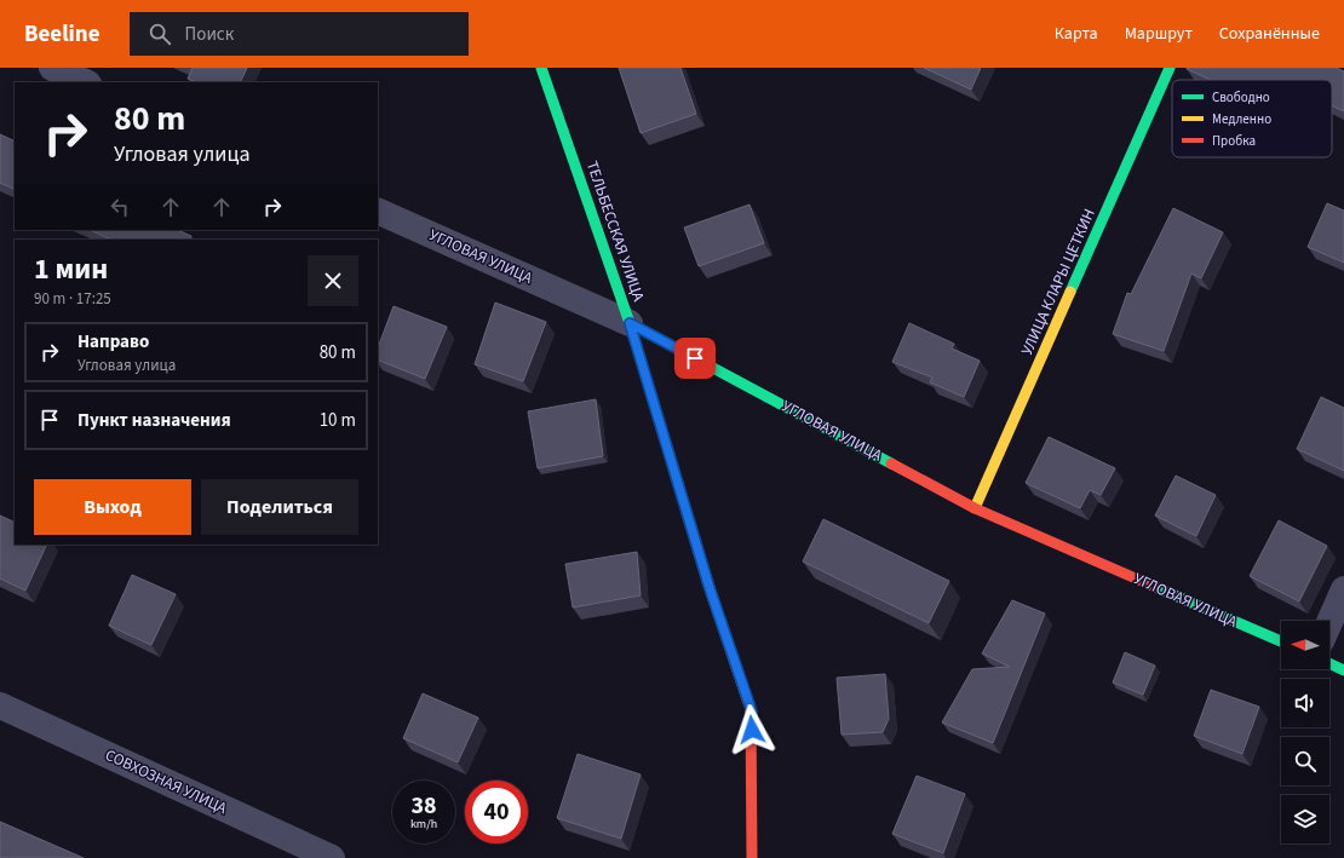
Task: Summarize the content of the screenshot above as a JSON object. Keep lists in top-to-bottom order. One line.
{"streets":{"street":["ТЕЛЬБЕССКАЯ УЛИЦА","УГЛОВАЯ УЛИЦА","УЛИЦА КЛАРЫ ЦЕТКИН","СОВХОЗНАЯ УЛИЦА"]},"crossings":[["ТЕЛЬБЕССКАЯ УЛИЦА","УГЛОВАЯ УЛИЦА"],["УГЛОВАЯ УЛИЦА","УЛИЦА КЛАРЫ ЦЕТКИН"]],"legend":["Свободно","Медленно","Пробка"],"north":"left","page":{"header":"Beeline","search":"Поиск","nav":["Карта","Маршрут","Сохранённые"],"turn":["80 m","Угловая улица"],"heading":["1 мин","90 m · 17:25"],"list":[{"name":"Направо","note":"Угловая улица","value":"80 m"},{"name":"Пункт назначения","value":"10 m"}],"buttons":["Выход","Поделиться"],"speed":"38 km/h","limit":"40"}}
